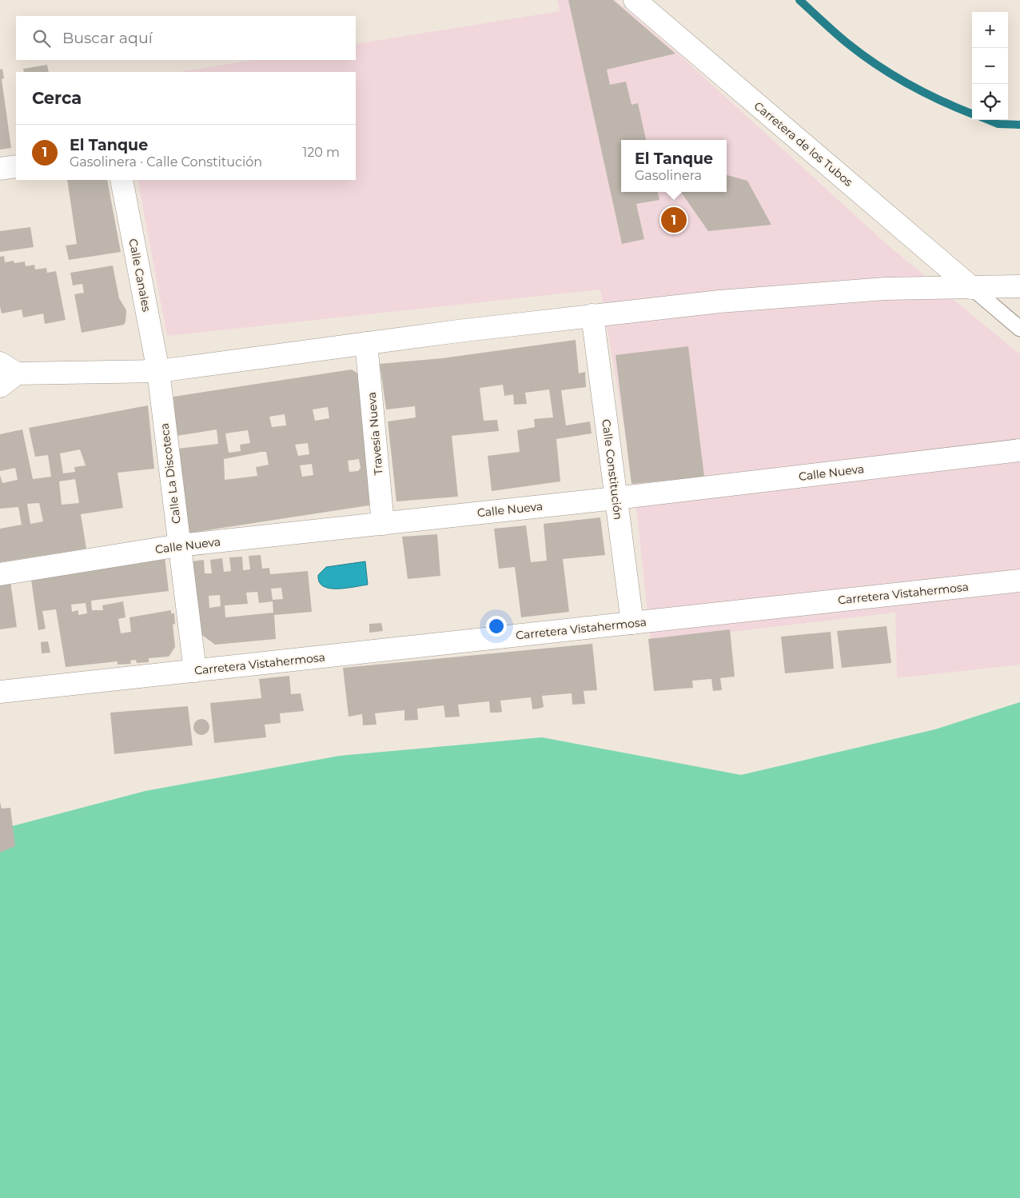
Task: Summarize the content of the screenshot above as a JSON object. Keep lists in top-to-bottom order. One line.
{"streets":{"street":["Carretera de los Tubos","Calle Canales","Travesía Nueva","Calle Constitución","Calle Nueva","Calle La Discoteca","Carretera Vistahermosa"]},"crossings":[["Calle Canales","Calle La Discoteca"],["Travesía Nueva","Calle Nueva"],["Calle Constitución","Calle Nueva"],["Calle Constitución","Carretera Vistahermosa"],["Calle Nueva","Calle La Discoteca"],["Calle La Discoteca","Carretera Vistahermosa"]],"page":{"map_buttons":["+","−"],"search":"Buscar aquí","heading":"Cerca","list":[{"mark":"1","name":"El Tanque","note":"Gasolinera · Calle Constitución","value":"120 m"}],"popup":["El Tanque","Gasolinera"],"pins":"1"}}
